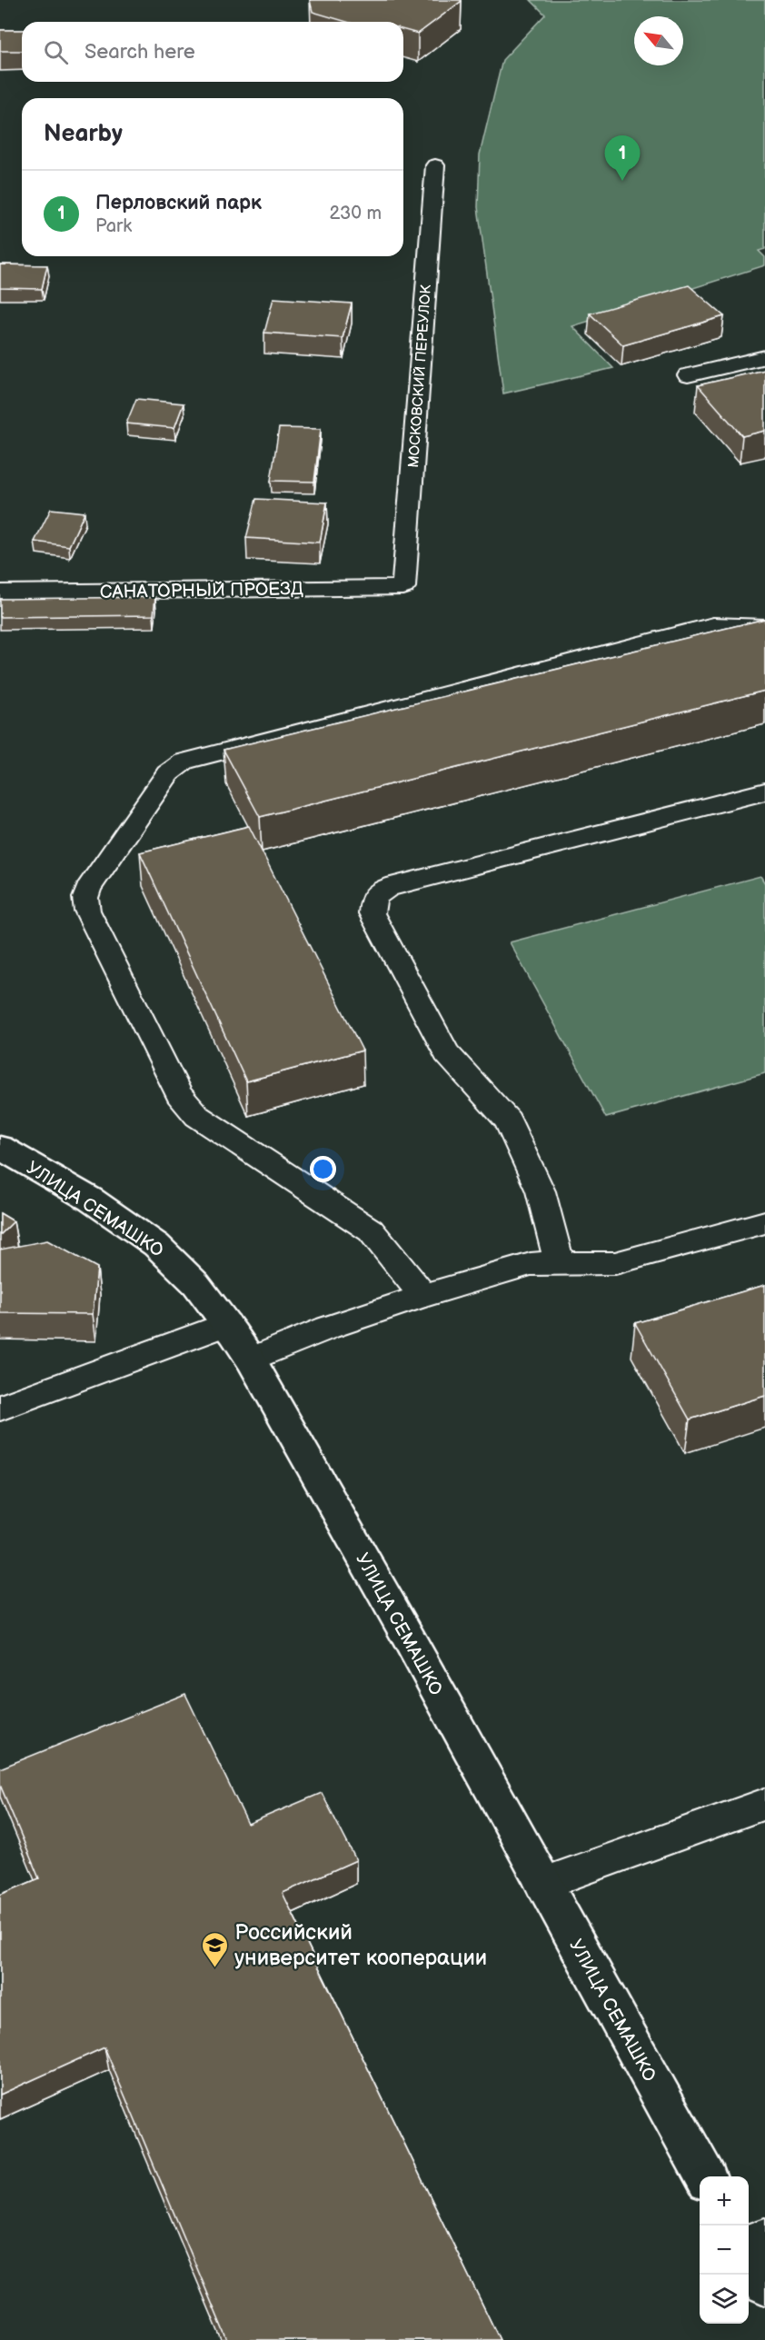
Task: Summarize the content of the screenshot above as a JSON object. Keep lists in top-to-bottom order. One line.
{"streets":{"main road":["УЛИЦА СЕМАШКО"],"lane":["МОСКОВСКИЙ ПЕРЕУЛОК","САНАТОРНЫЙ ПРОЕЗД"]},"crossings":[["МОСКОВСКИЙ ПЕРЕУЛОК","САНАТОРНЫЙ ПРОЕЗД"]],"places":{"school or university":["Российский университет кооперации"]},"north":"top left","page":{"search":"Search here","heading":"Nearby","pins":"1","list":[{"mark":"1","name":"Перловский парк","note":"Park","value":"230 m"}],"map_buttons":["+","−"]}}
